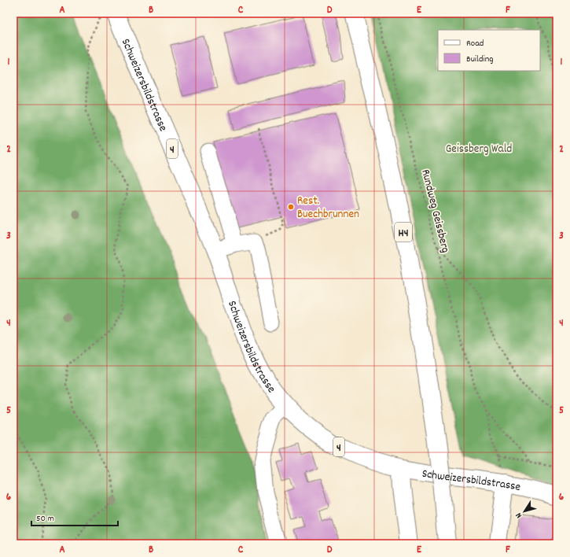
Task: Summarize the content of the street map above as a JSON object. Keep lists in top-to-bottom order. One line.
{"streets":{"main road":["Schweizersbildstrasse","4","H4"],"path":["Rundweg Geissberg"]},"crossings":[["Schweizersbildstrasse","Rundweg Geissberg"]],"parks":["Geissberg Wald"],"places":["Rest. Buechbrunnen"],"legend":["Road","Building"],"scale_bar":"50 m","north":"bottom left","grid":{"columns":["A","B","C","D","E","F"],"rows":["1","2","3","4","5","6"]}}
